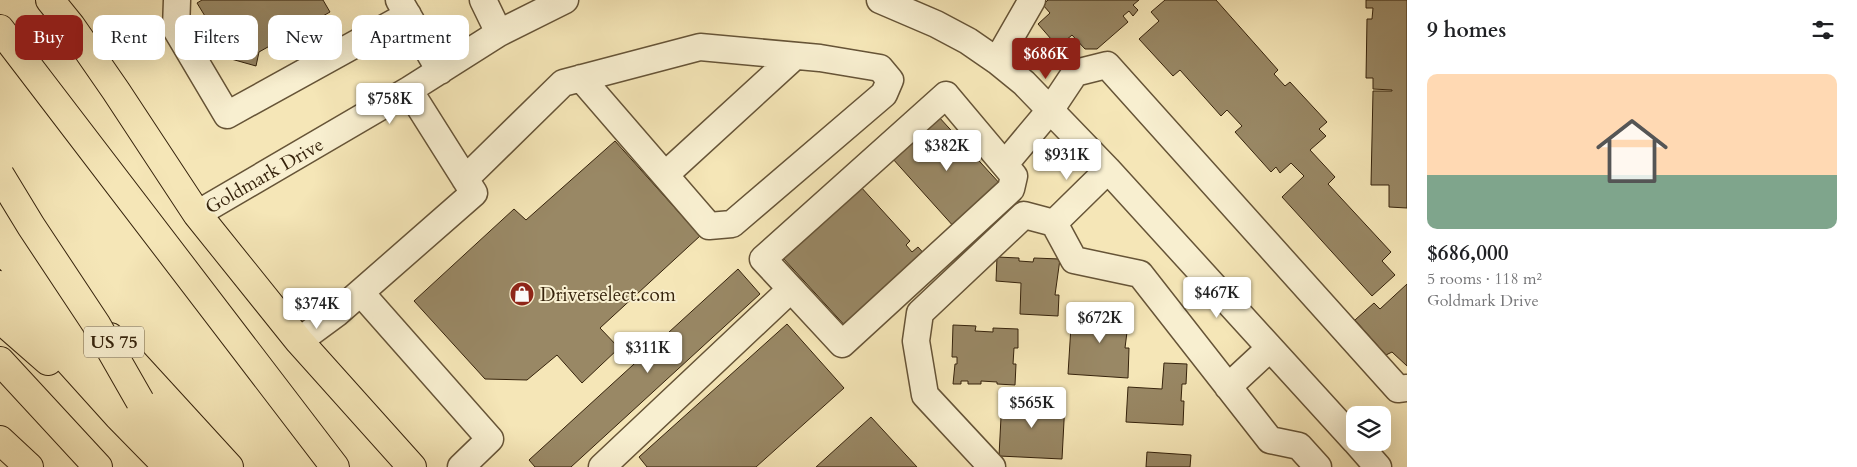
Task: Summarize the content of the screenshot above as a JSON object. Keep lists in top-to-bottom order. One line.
{"streets":{"main road":["US 75"],"street":["Goldmark Drive"]},"places":{"shop":["Driverselect.com"]},"page":{"heading":"9 homes","chip":["Buy","Rent","Filters","New","Apartment"],"price":["$686K","$758K","$382K","$931K","$467K","$374K","$672K","$311K","$565K"],"list":[{"name":"$686,000","note":"5 rooms · 118 m² · Goldmark Drive"}]}}
